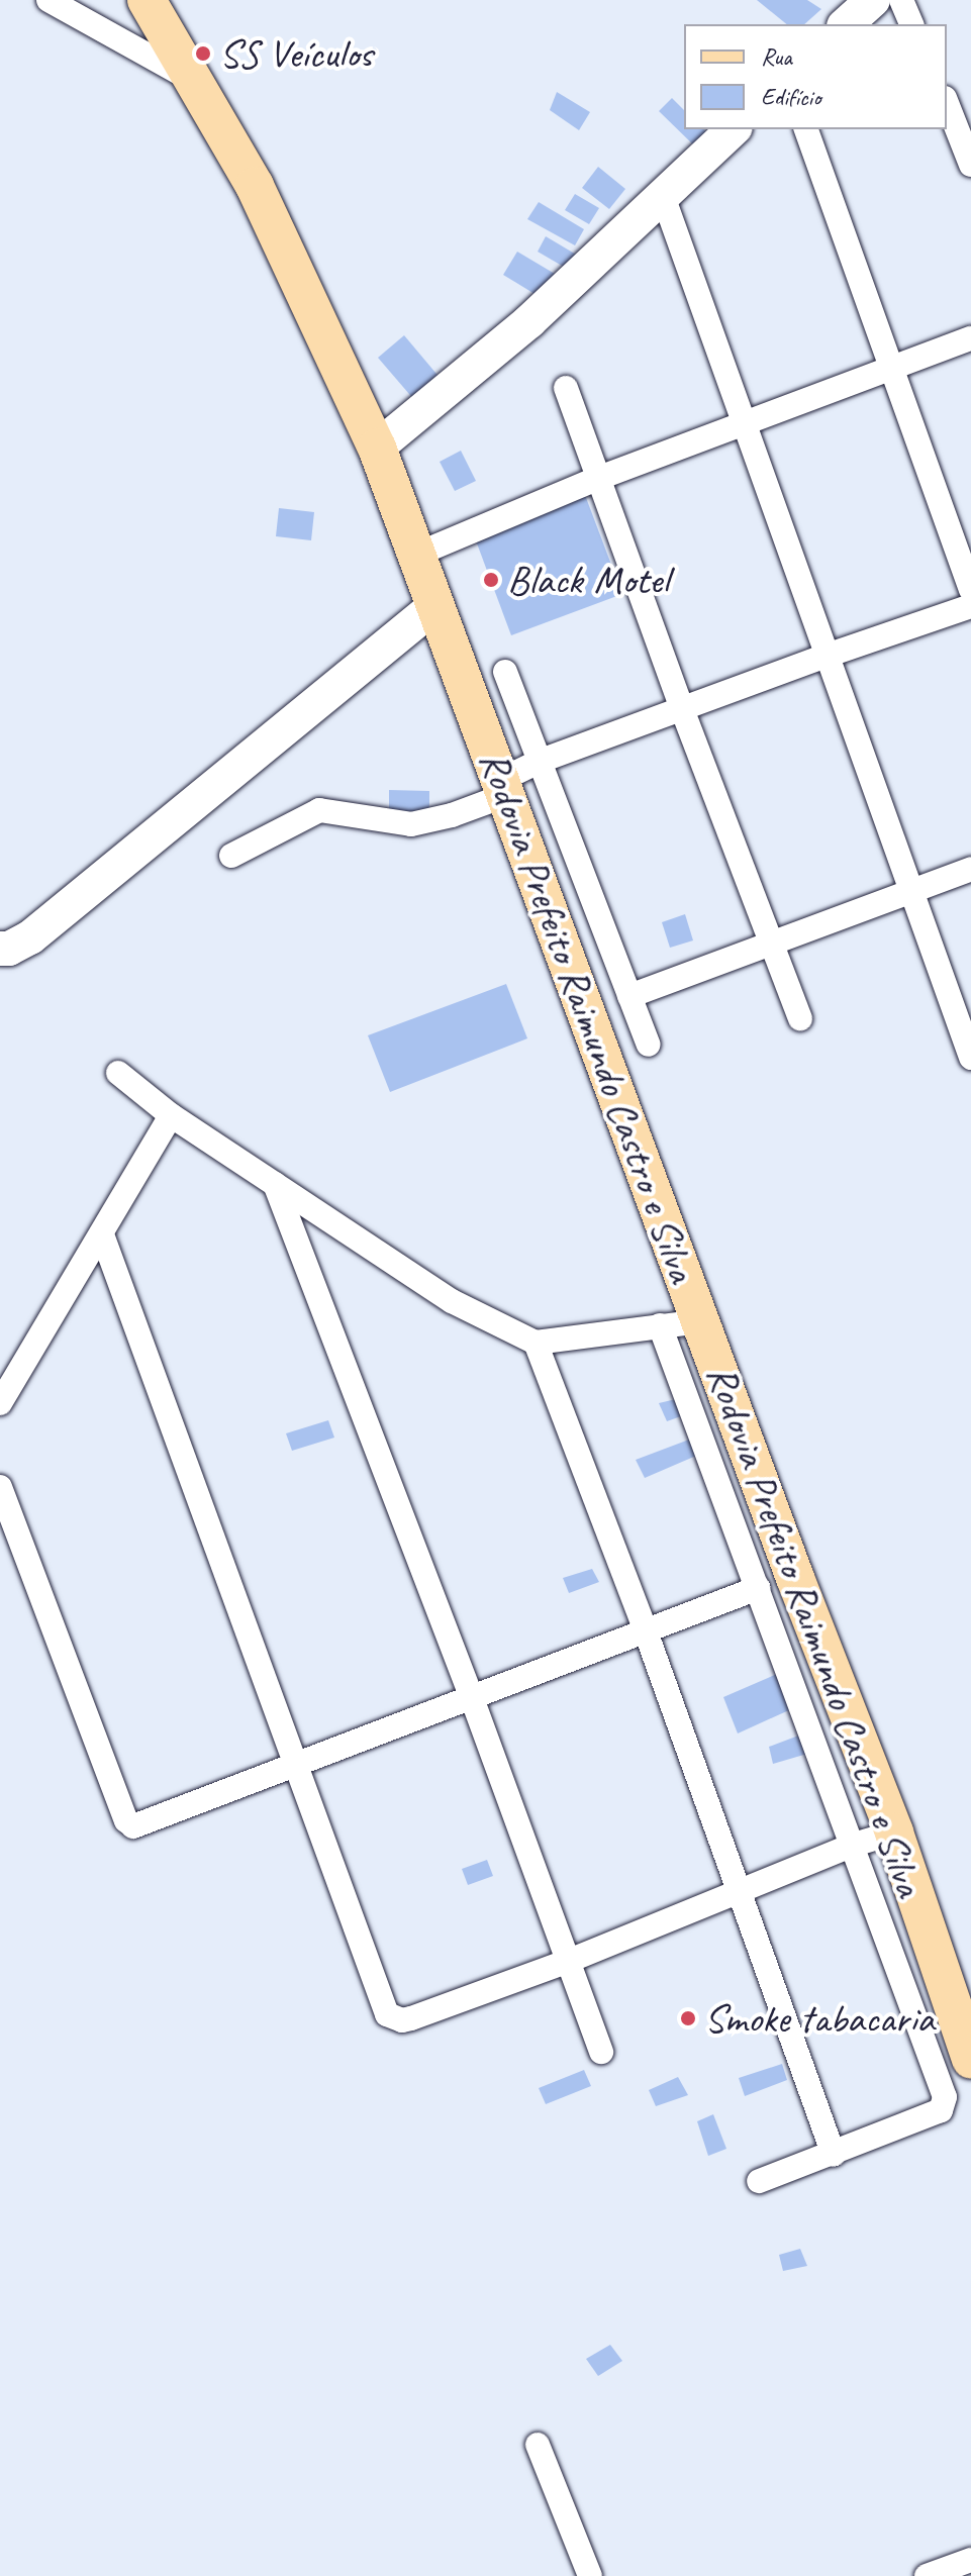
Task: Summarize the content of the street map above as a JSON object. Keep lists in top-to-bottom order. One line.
{"streets":{"main road":["Rodovia Prefeito Raimundo Castro e Silva"]},"places":["SS Veículos","Black Motel","Smoke tabacaria"],"legend":["Rua","Edifício"]}
